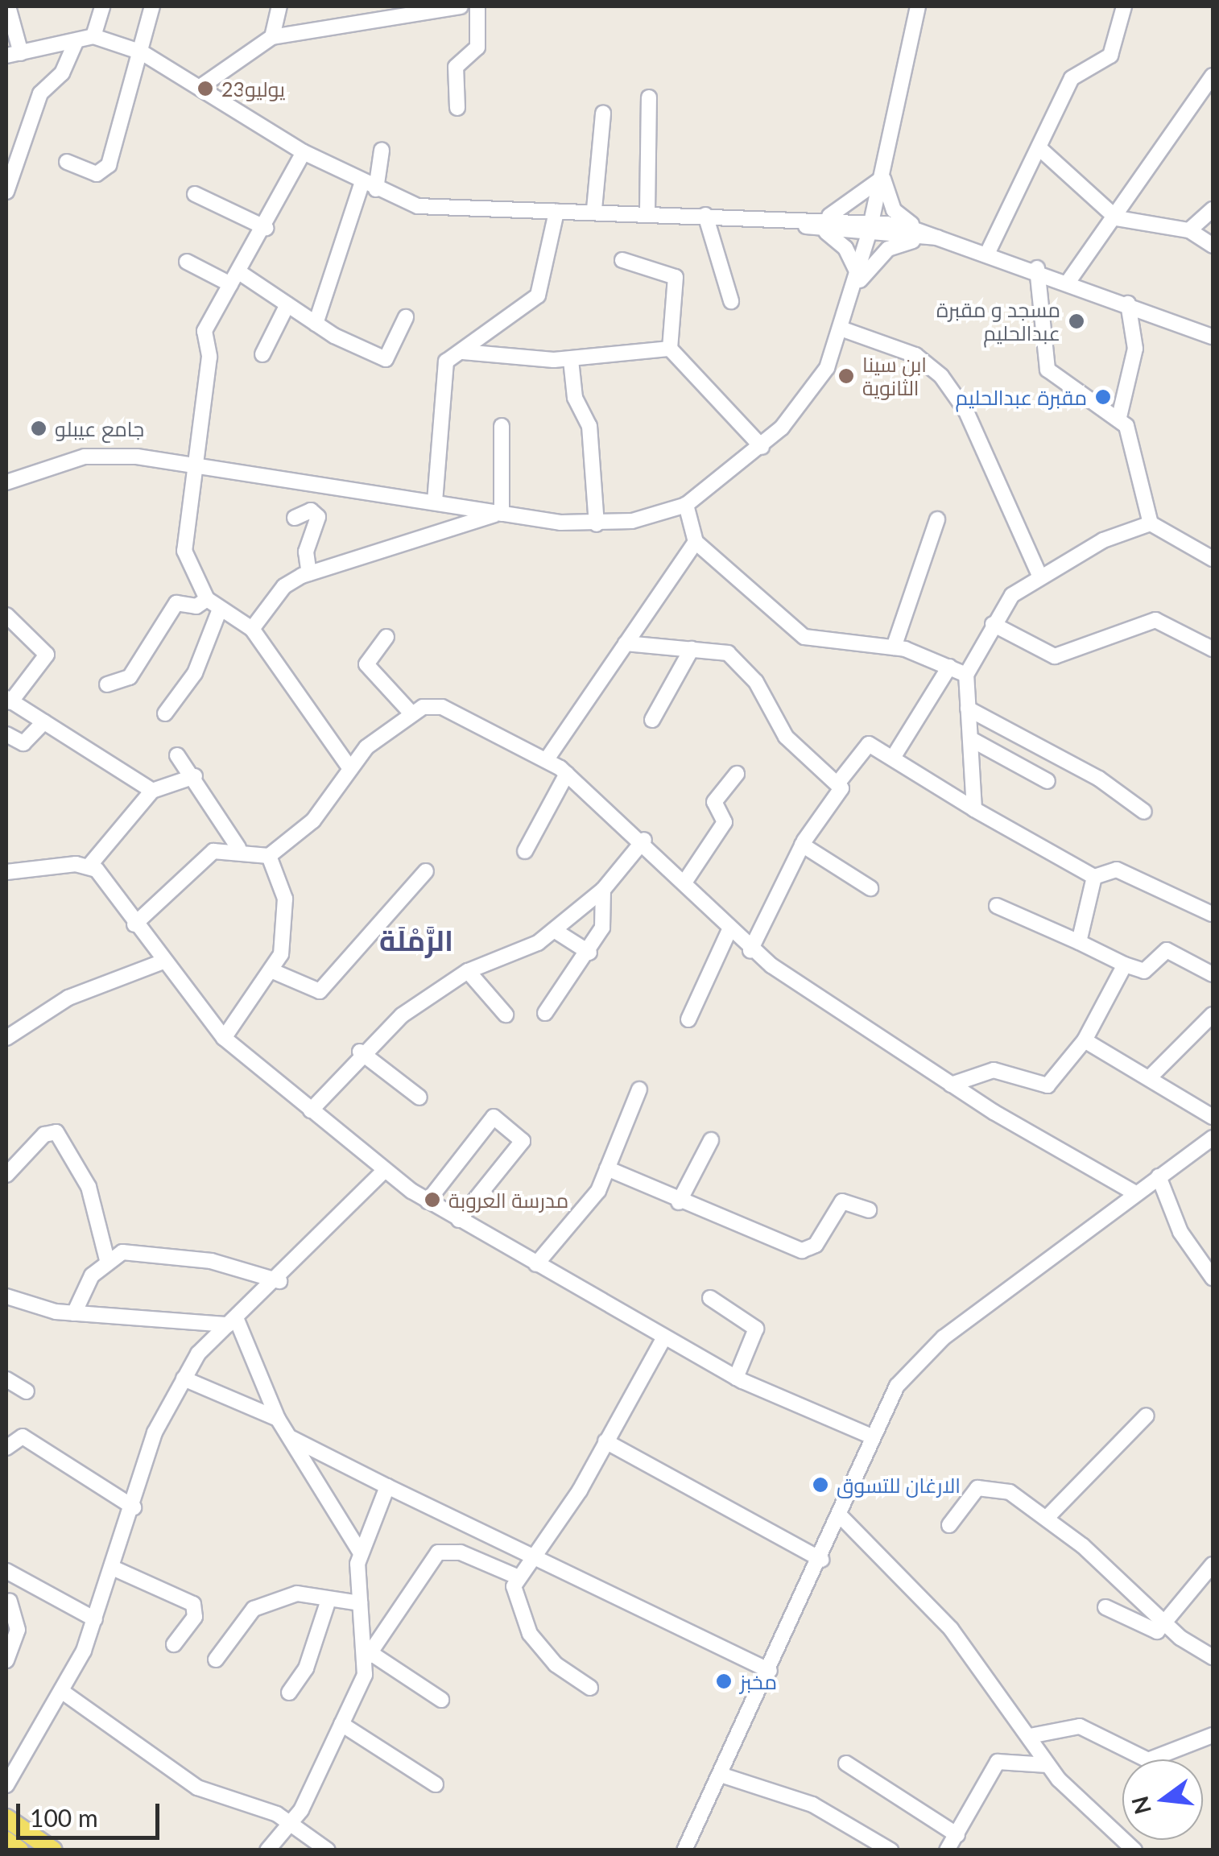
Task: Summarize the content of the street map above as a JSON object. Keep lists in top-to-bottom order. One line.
{"districts":["الرَّمْلَة"],"places":["23يوليو","مسجد و مقبرة عبدالحليم","ابن سينا الثانوية","مقبرة عبدالحليم","جامع عيبلو","مدرسة العروبة","الارغان للتسوق","مخبز"],"scale_bar":"100 m","north":"left"}
